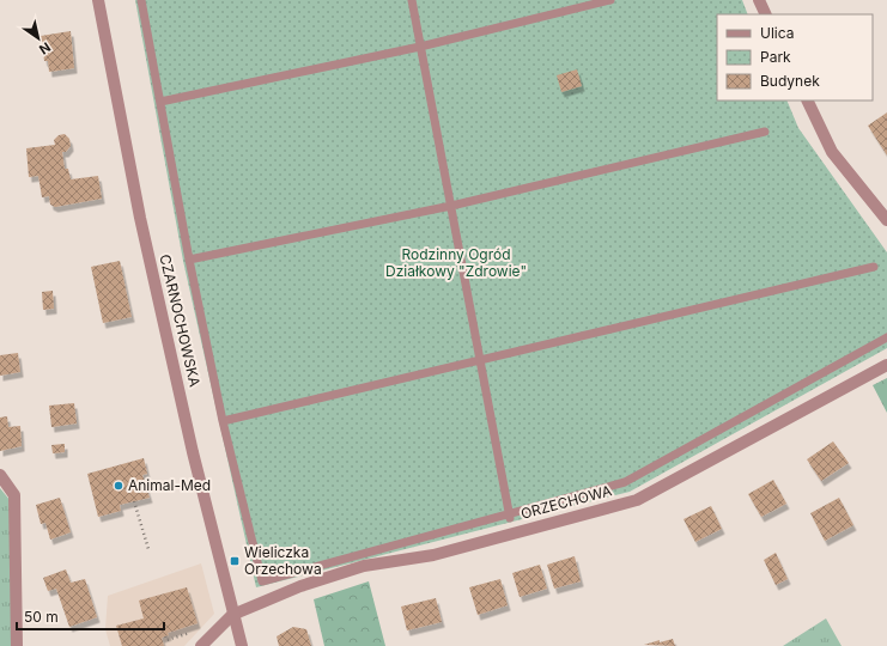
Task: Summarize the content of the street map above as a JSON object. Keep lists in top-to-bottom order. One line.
{"streets":{"street":["CZARNOCHOWSKA","ORZECHOWA"]},"crossings":[["CZARNOCHOWSKA","ORZECHOWA"]],"parks":["Rodzinny Ogród Działkowy \"Zdrowie\""],"places":{"other":["Animal-Med"],"transit":["Wieliczka Orzechowa"]},"legend":["Ulica","Park","Budynek"],"scale_bar":"50 m","north":"bottom right"}
